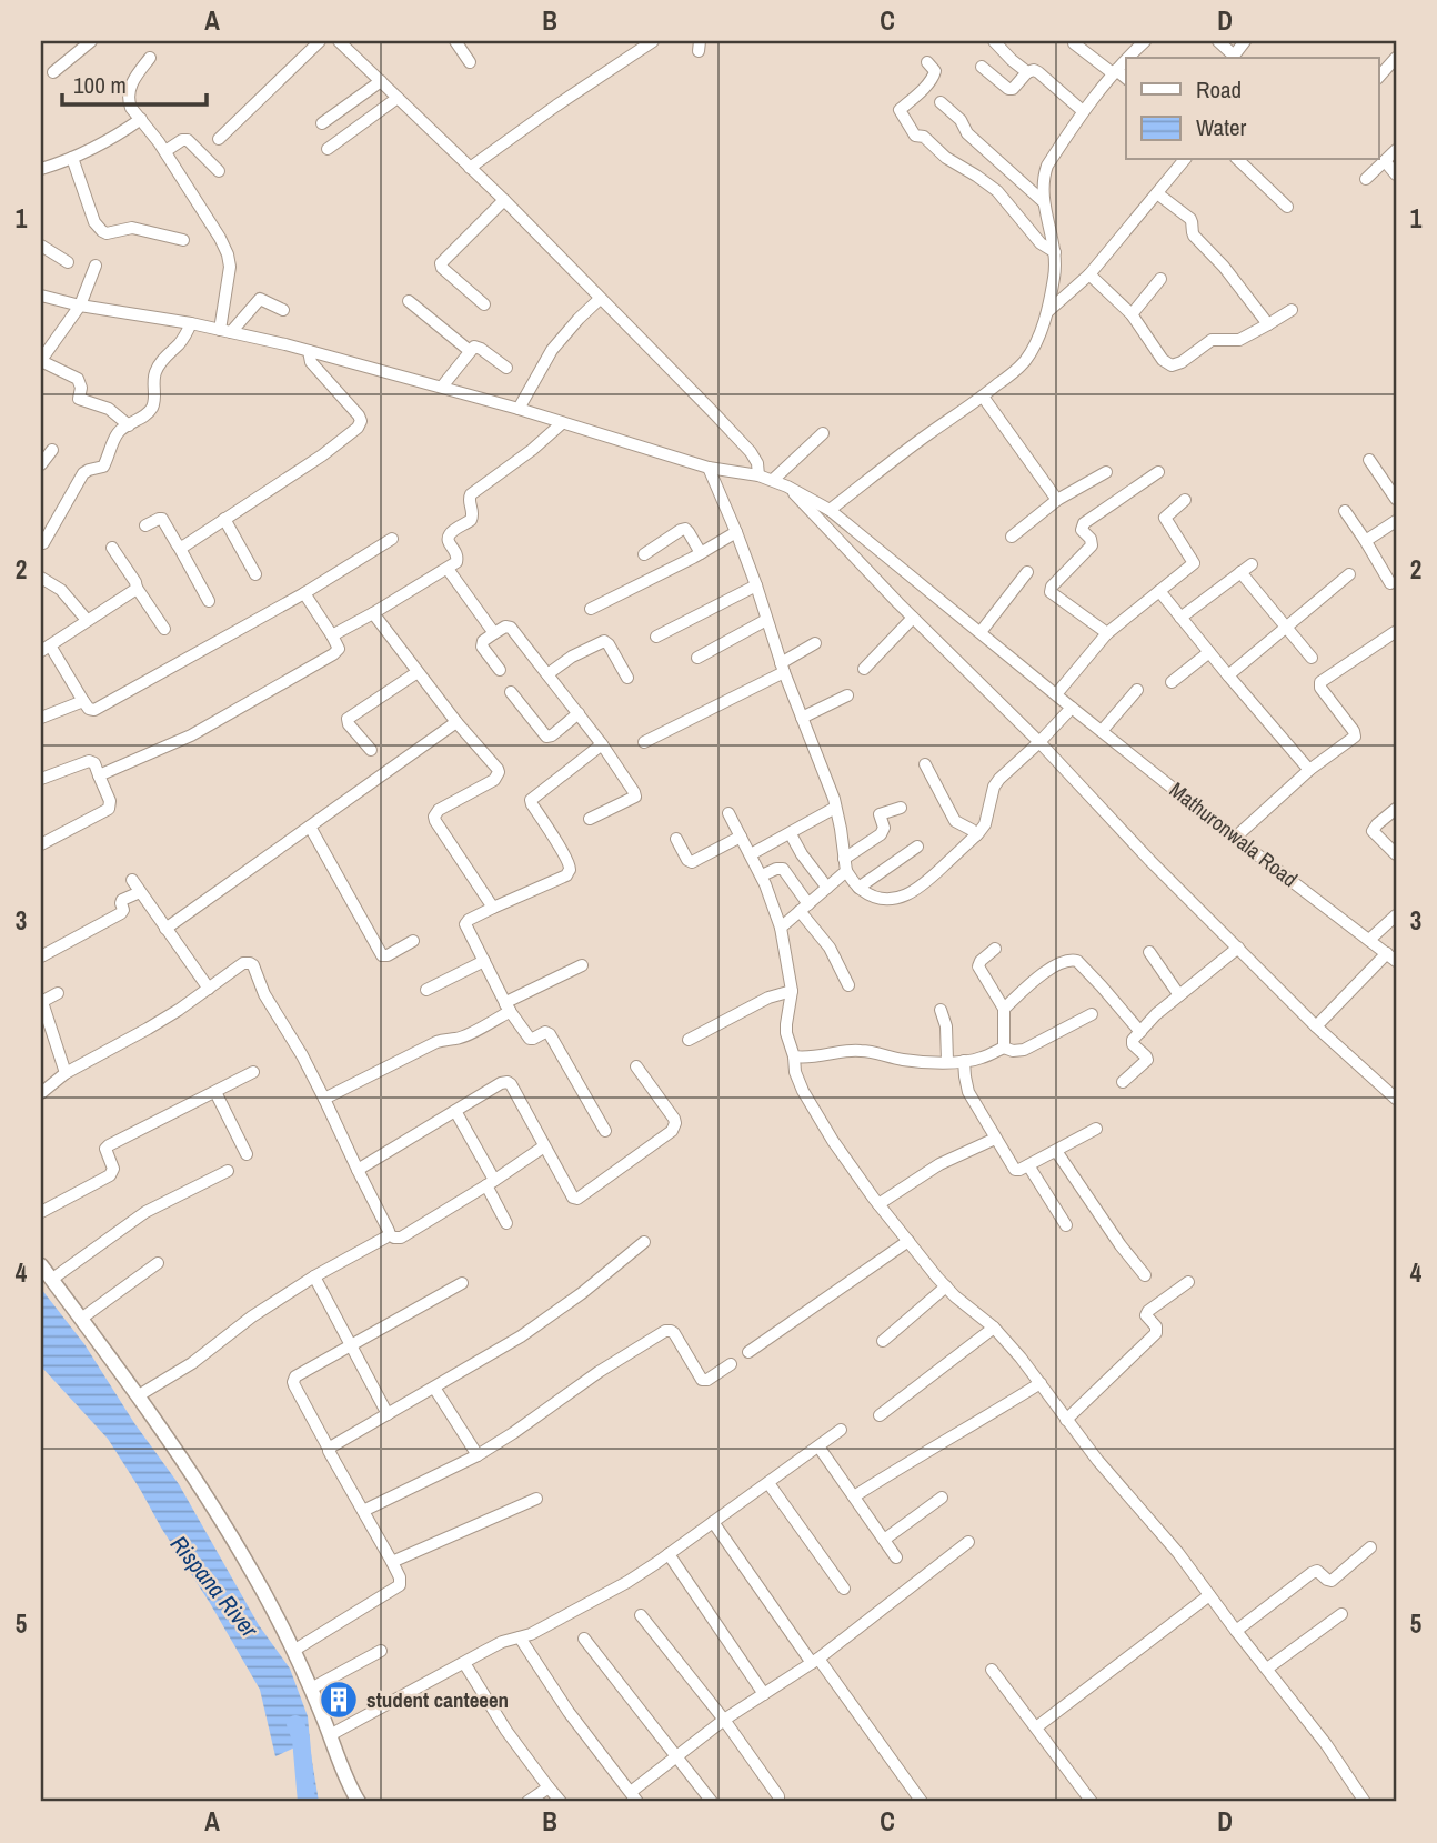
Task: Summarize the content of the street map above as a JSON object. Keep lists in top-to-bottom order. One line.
{"streets":{"street":["Mathuronwala Road"]},"water":["Rispana River"],"places":{"building":["student canteeen"]},"legend":["Road","Water"],"scale_bar":"100 m","grid":{"columns":["A","B","C","D"],"rows":["1","2","3","4","5"]}}
